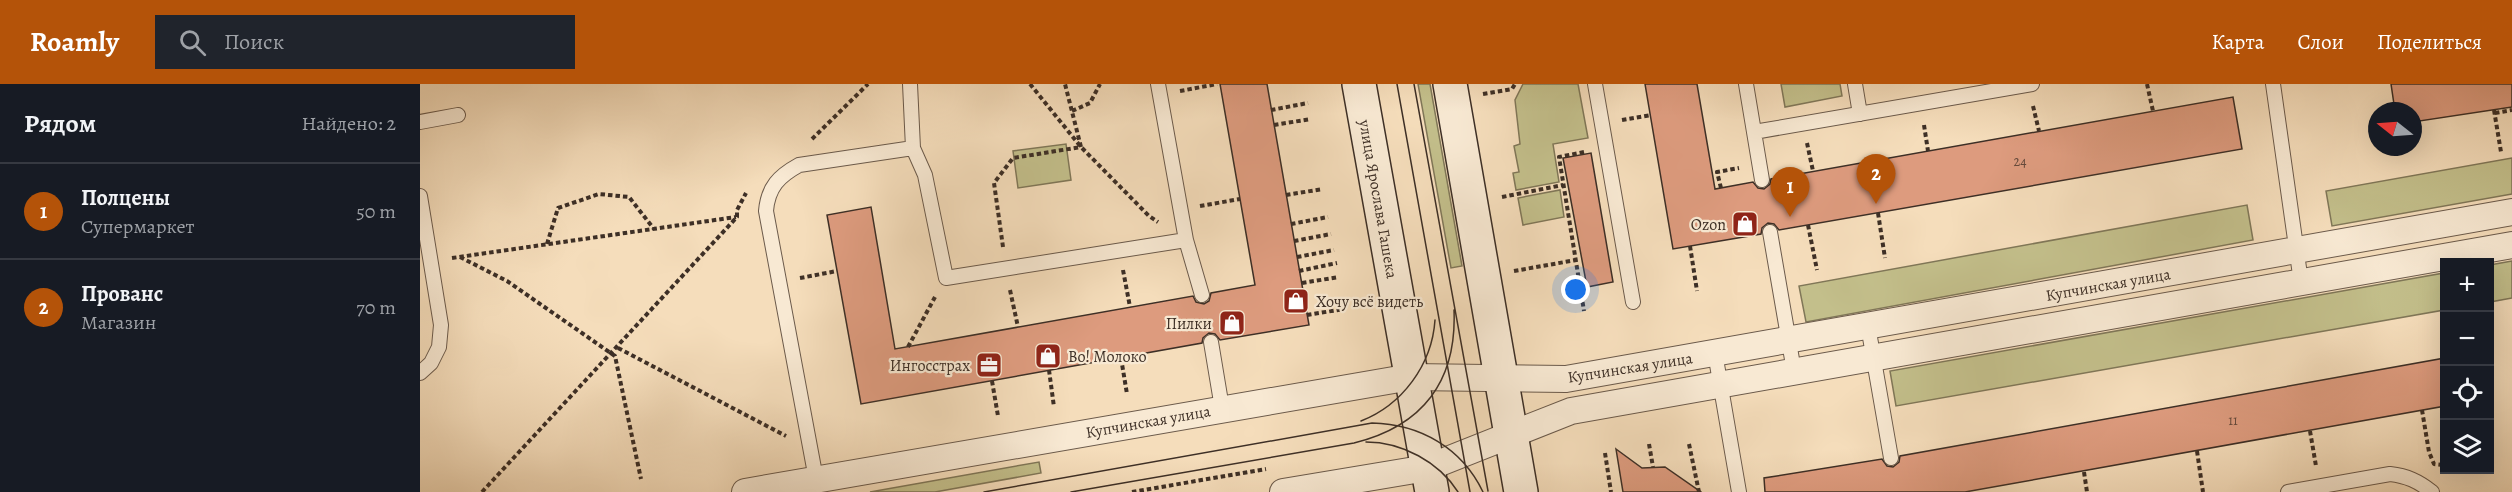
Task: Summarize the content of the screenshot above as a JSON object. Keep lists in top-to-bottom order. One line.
{"streets":{"street":["улица Ярослава Гашека","Купчинская улица"]},"crossings":[["улица Ярослава Гашека","Купчинская улица"]],"places":{"shop":["Ozon","Хочу всё видеть","Пилки","Во! Молоко"],"office":["Ингосстрах"]},"house_numbers":["24","11"],"north":"left","page":{"header":"Roamly","search":"Поиск","nav":["Карта","Слои","Поделиться"],"heading":["Рядом","Найдено: 2"],"pins":["2","1"],"list":[{"mark":"1","name":"Полцены","note":"Супермаркет","value":"50 m"},{"mark":"2","name":"Прованс","note":"Магазин","value":"70 m"}],"map_buttons":["+","−"]}}
